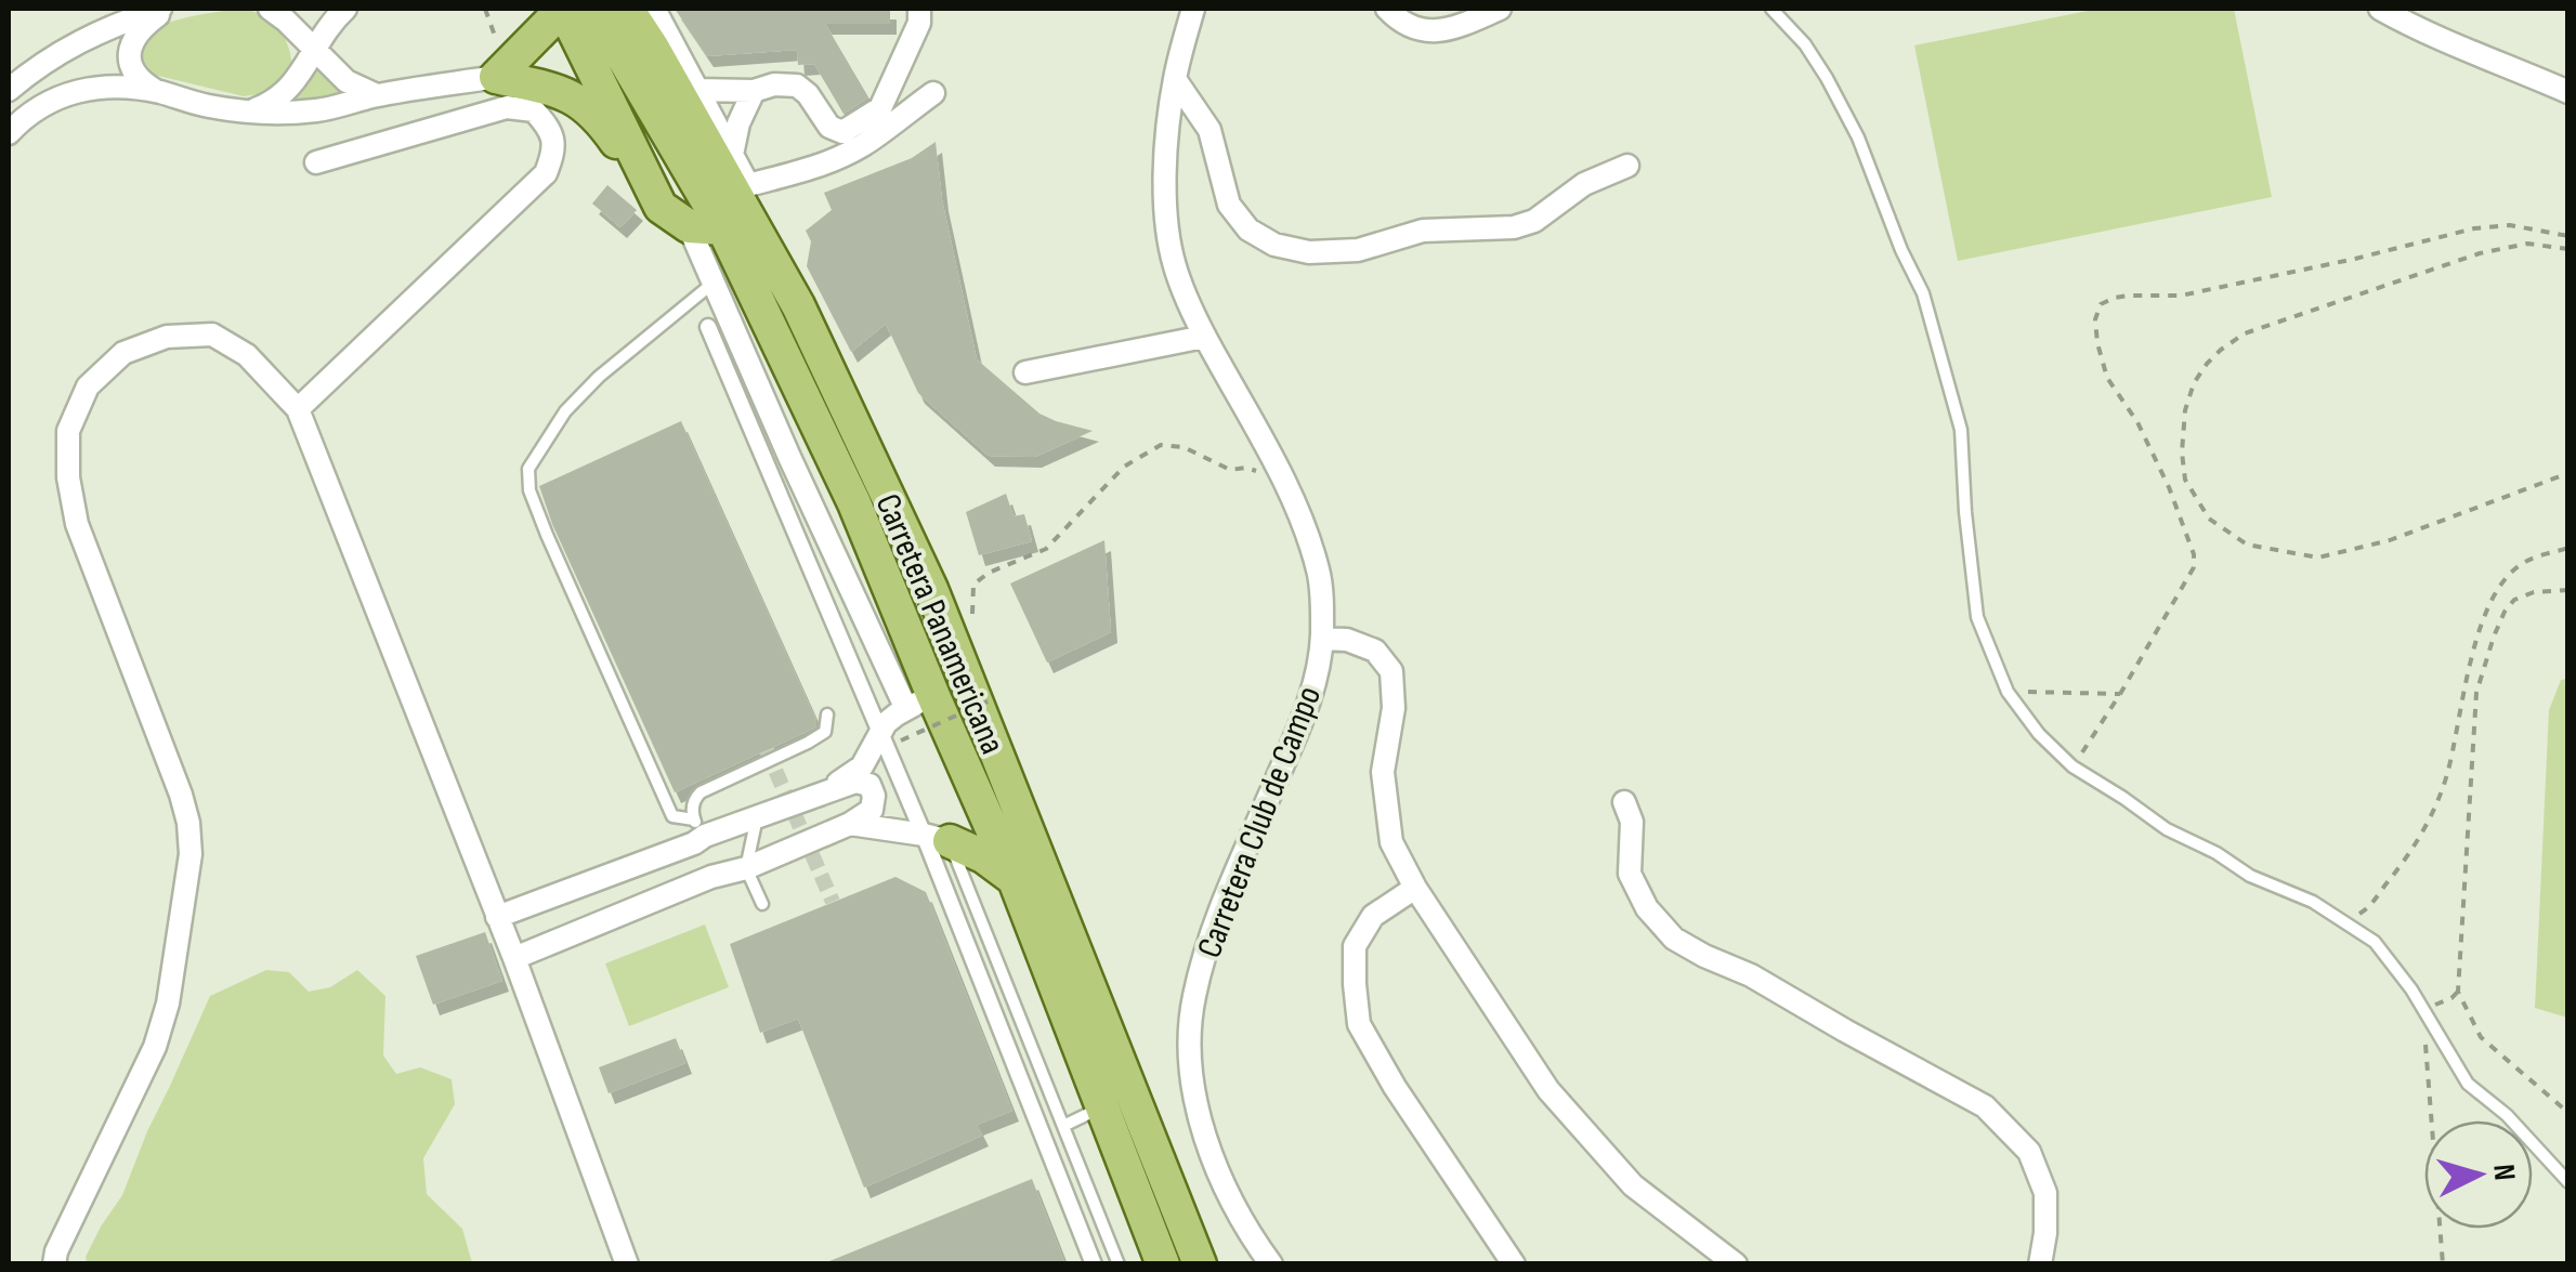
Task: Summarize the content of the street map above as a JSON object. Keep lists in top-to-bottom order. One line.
{"streets":{"main road":["Carretera Panamericana"],"street":["Carretera Club de Campo"]},"north":"right"}
